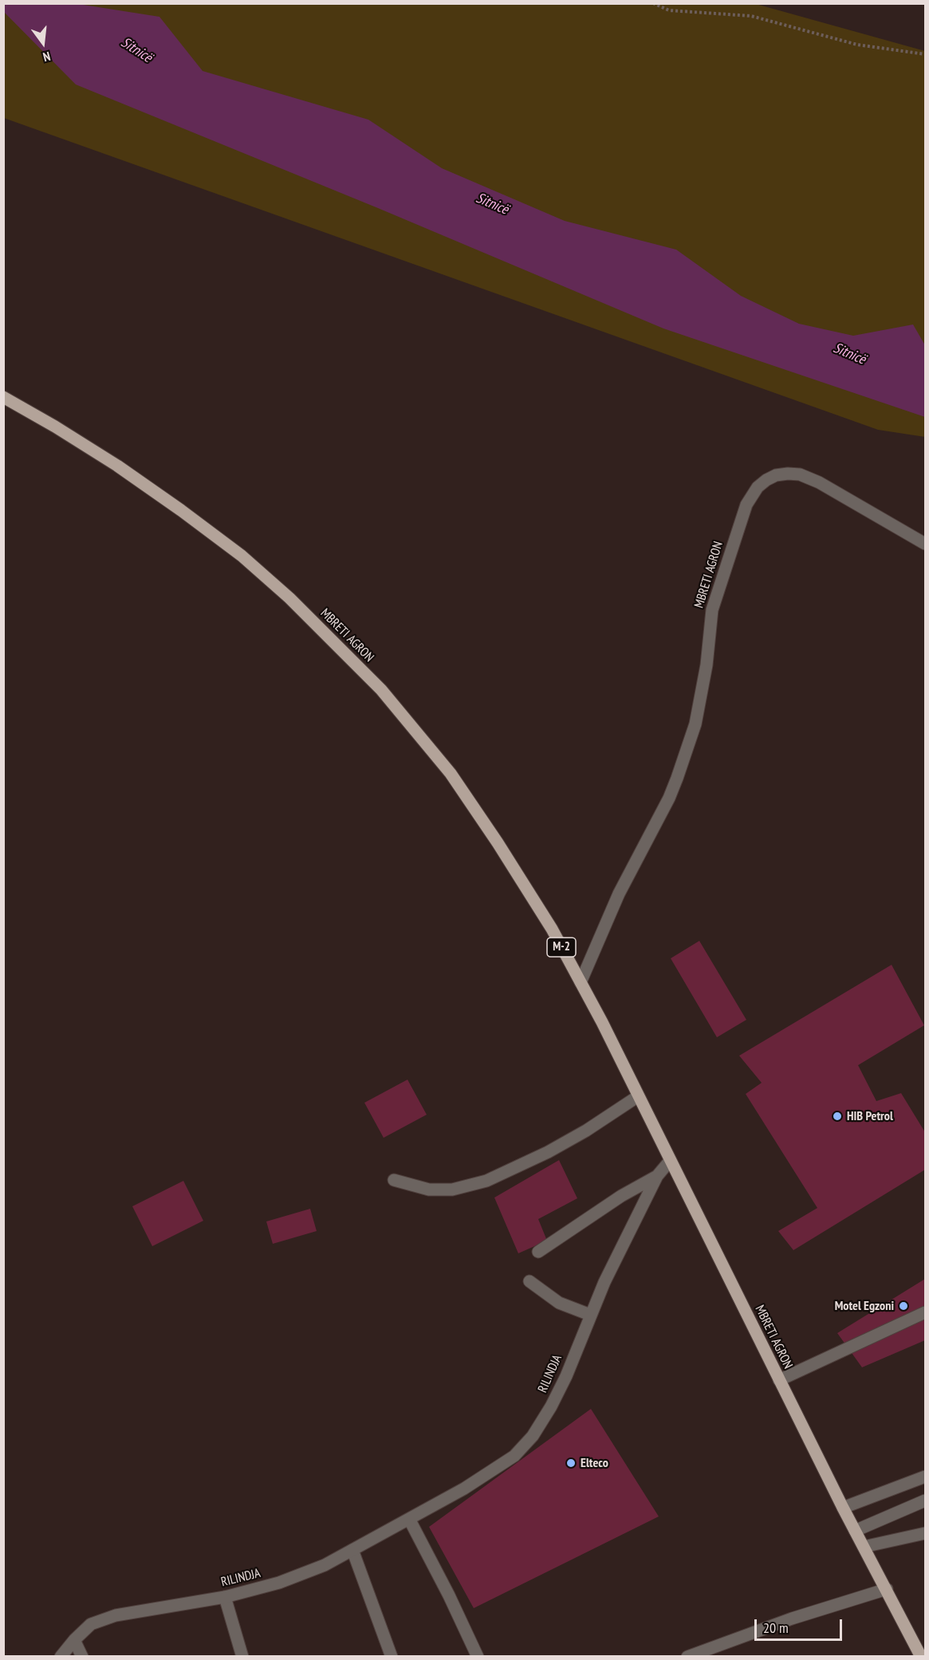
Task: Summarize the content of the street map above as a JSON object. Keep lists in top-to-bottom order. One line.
{"streets":{"main road":["MBRETI AGRON","M-2"],"street":["RILINDJA"]},"crossings":[["MBRETI AGRON","RILINDJA"]],"water":["Sitnicë"],"places":["HIB Petrol","Motel Egzoni","Elteco"],"scale_bar":"20 m","north":"bottom"}
